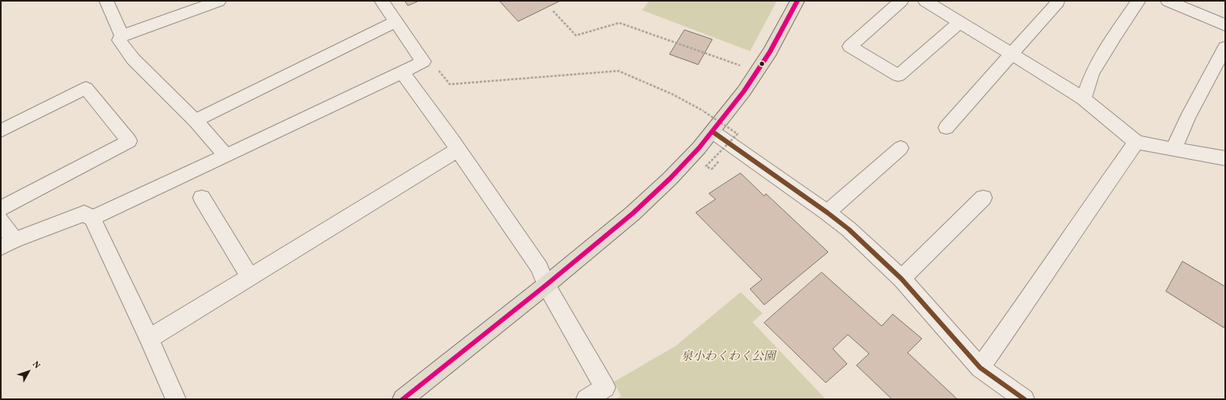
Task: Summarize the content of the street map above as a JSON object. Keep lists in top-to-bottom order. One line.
{"parks":["泉小わくわく公園"],"north":"top right"}
